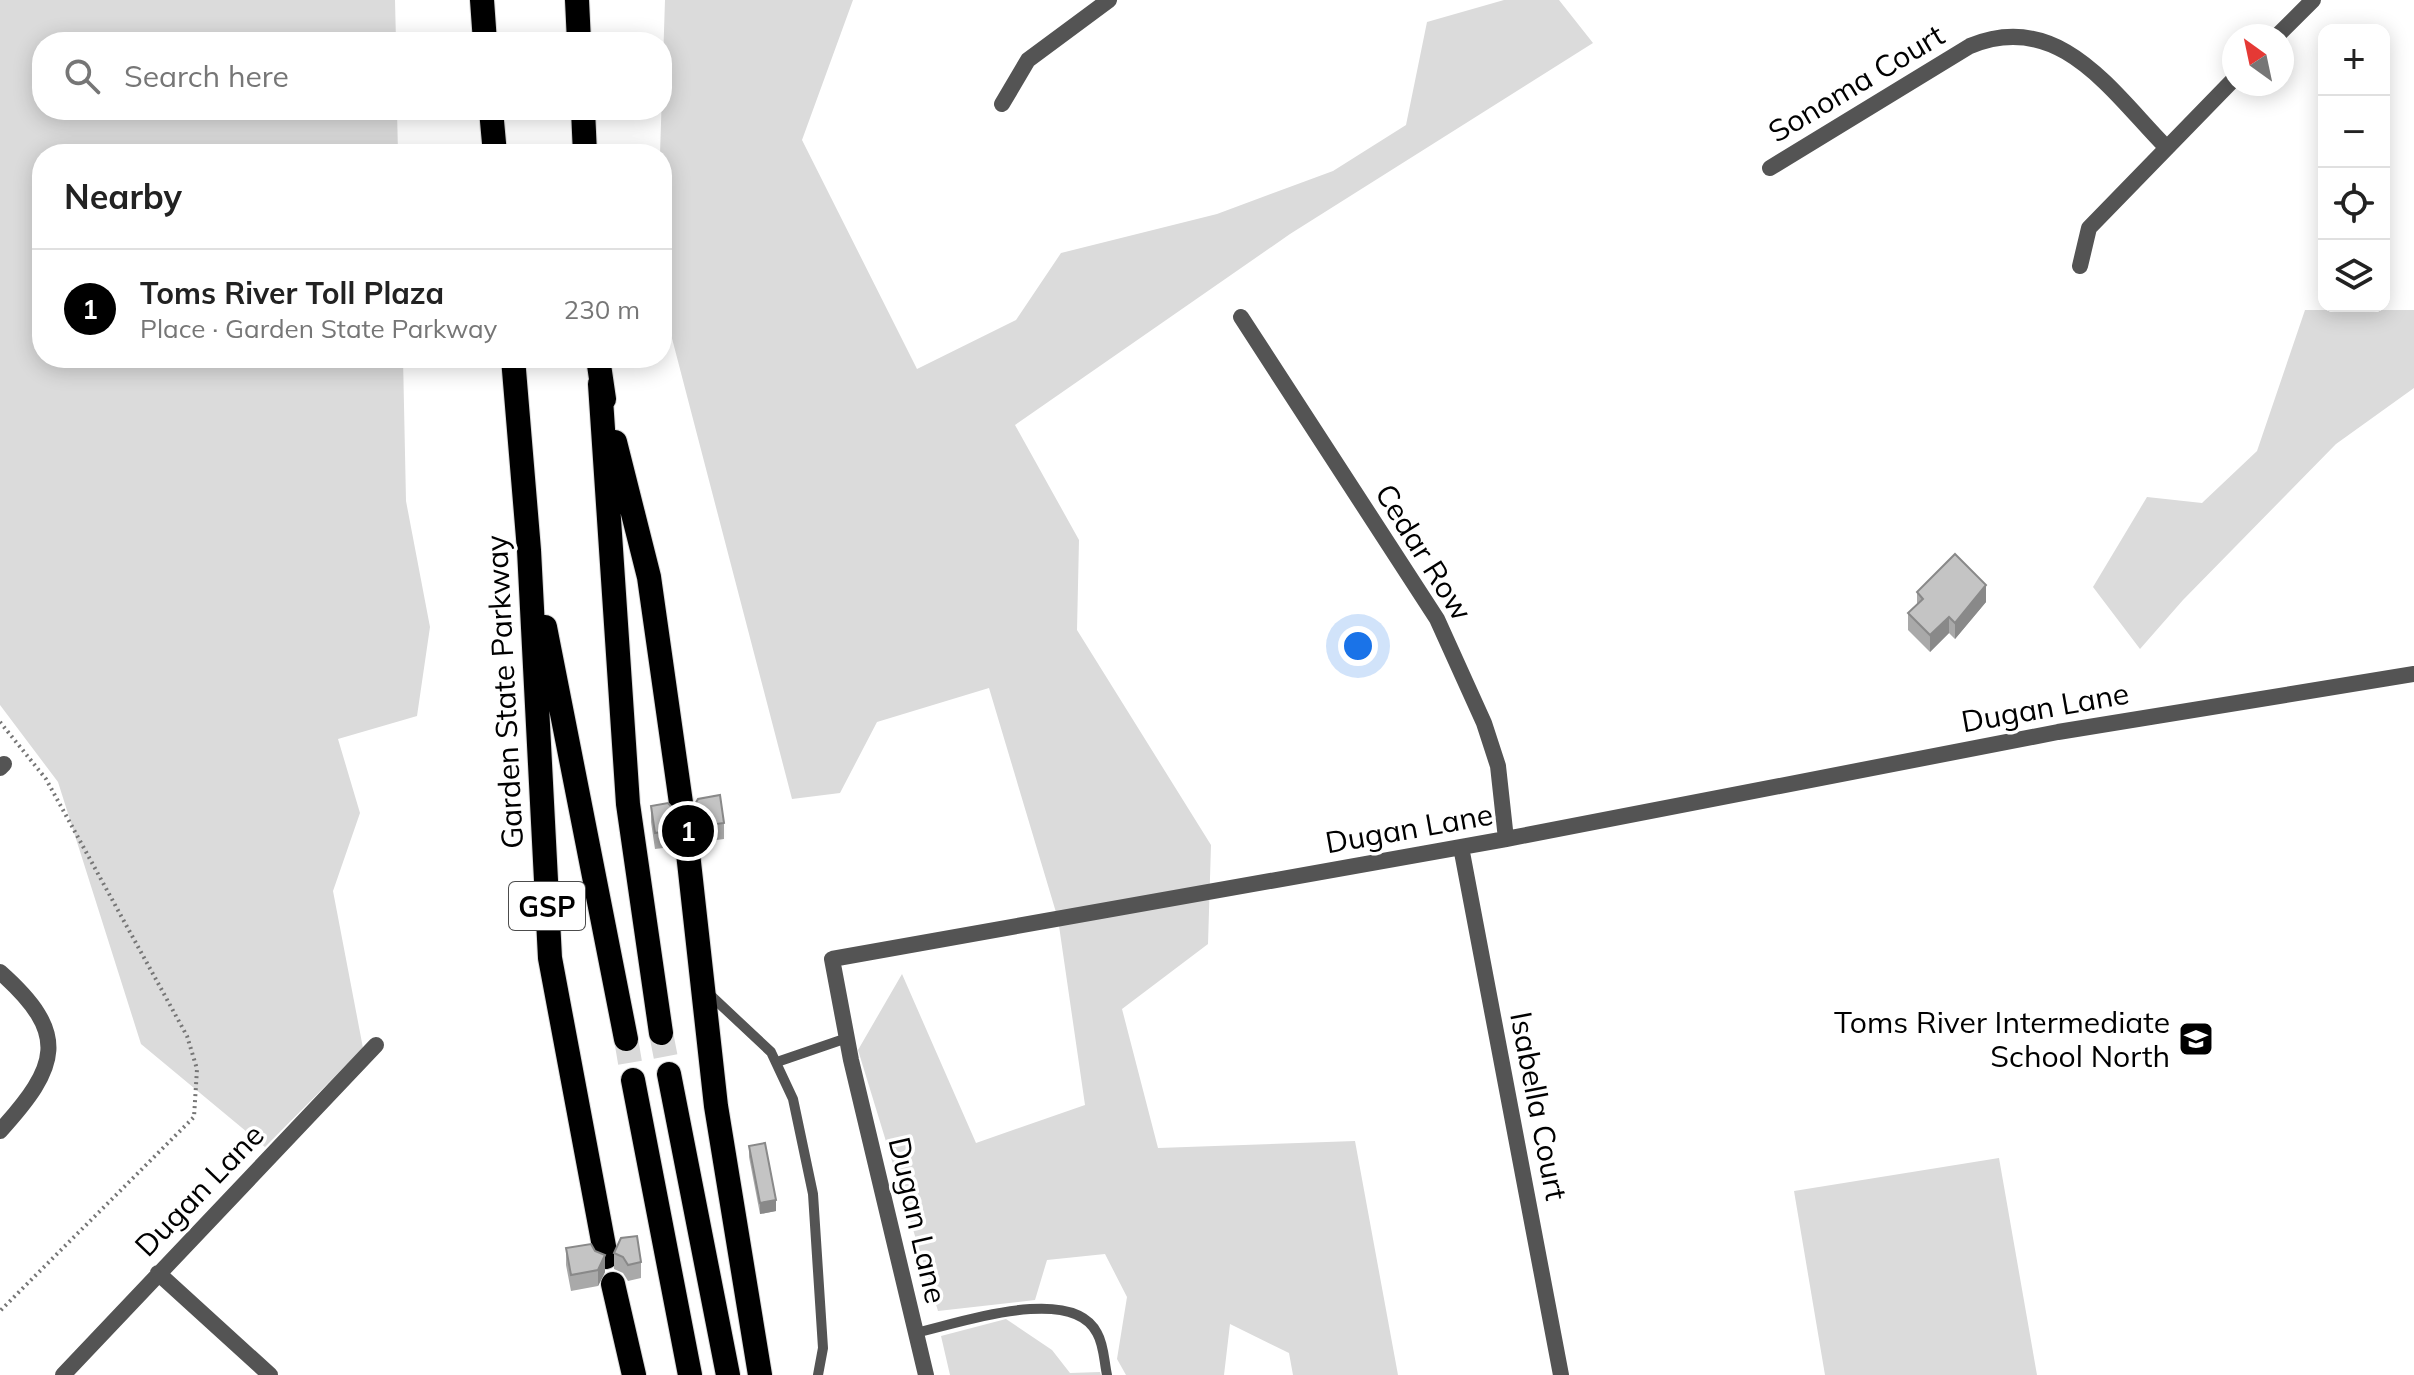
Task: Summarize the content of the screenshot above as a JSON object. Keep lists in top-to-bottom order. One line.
{"streets":{"highway":["Garden State Parkway","GSP"],"street":["Sonoma Court","Cedar Row","Dugan Lane","Isabella Court"]},"crossings":[["Cedar Row","Dugan Lane"],["Dugan Lane","Isabella Court"]],"places":{"school or university":["Toms River Intermediate School North"]},"north":"top left","page":{"map_buttons":["+","−"],"search":"Search here","heading":"Nearby","list":[{"mark":"1","name":"Toms River Toll Plaza","note":"Place · Garden State Parkway","value":"230 m"}],"pins":"1"}}
